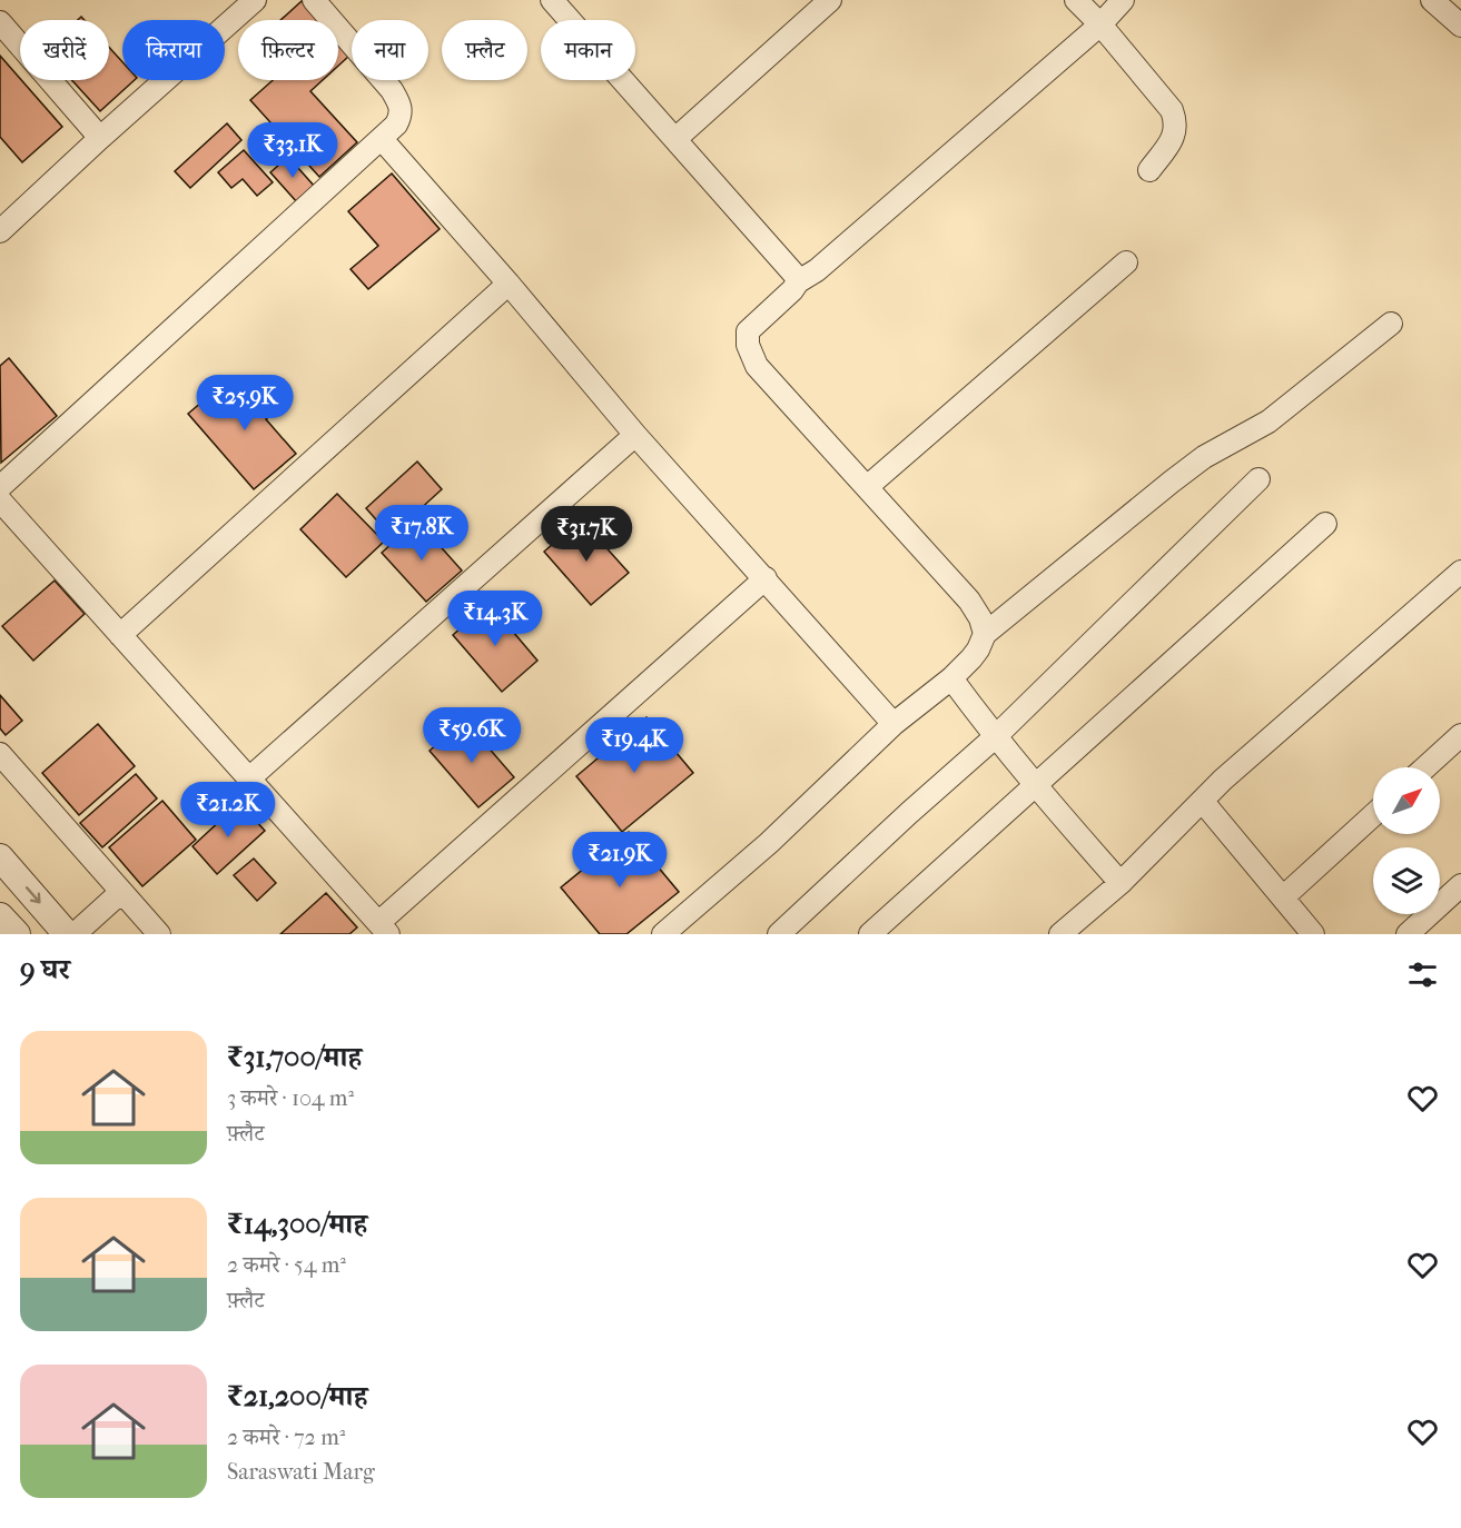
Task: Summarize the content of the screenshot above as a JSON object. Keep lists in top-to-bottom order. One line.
{"north":"top right","page":{"chip":["खरीदें","किराया","फ़िल्टर","नया","फ़्लैट","मकान"],"price":["₹33.1K","₹25.9K","₹17.8K","₹31.7K","₹14.3K","₹59.6K","₹19.4K","₹21.2K","₹21.9K"],"heading":"9 घर","list":[{"name":"₹31,700/माह","note":"3 कमरे · 104 m² · फ़्लैट"},{"name":"₹14,300/माह","note":"2 कमरे · 54 m² · फ़्लैट"},{"name":"₹21,200/माह","note":"2 कमरे · 72 m² · Saraswati Marg"}]}}
